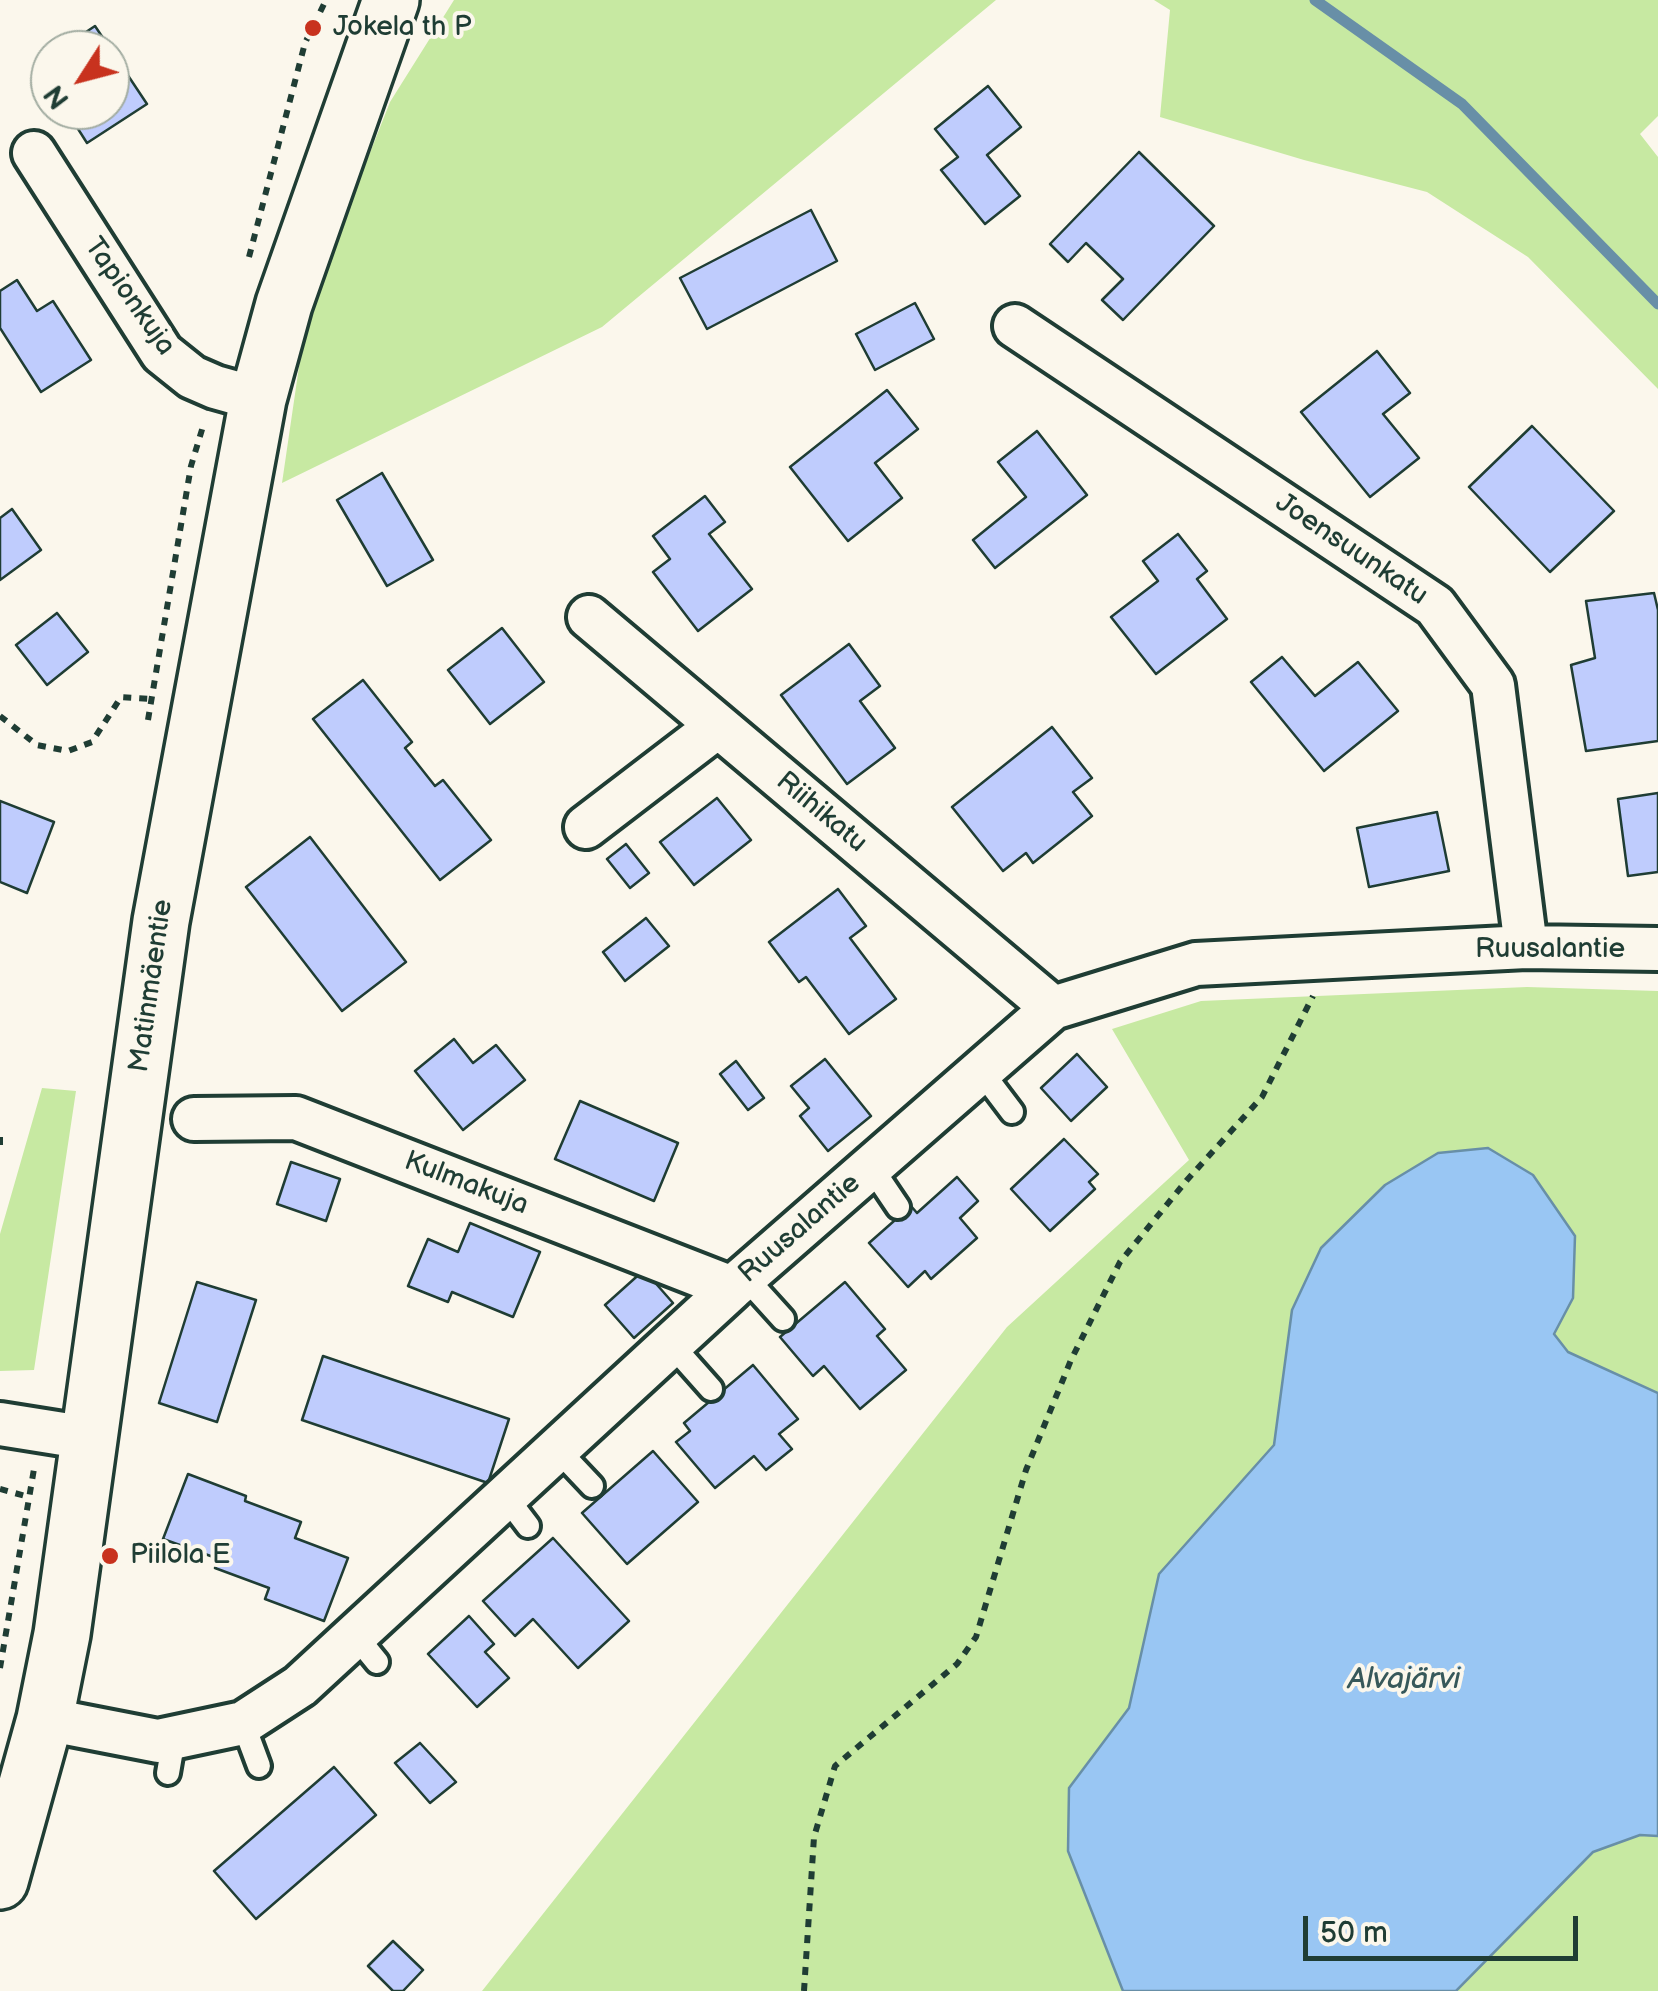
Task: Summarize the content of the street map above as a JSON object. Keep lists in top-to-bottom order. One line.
{"streets":{"main road":["Matinmäentie"],"street":["Tapionkuja","Joensuunkatu","Riihikatu","Ruusalantie","Kulmakuja"]},"crossings":[["Tapionkuja","Matinmäentie"],["Joensuunkatu","Ruusalantie"],["Riihikatu","Ruusalantie"],["Ruusalantie","Matinmäentie"],["Ruusalantie","Kulmakuja"]],"water":["Alvajärvi"],"places":["Jokela th P","Piilola E"],"scale_bar":"50 m","north":"bottom left"}
